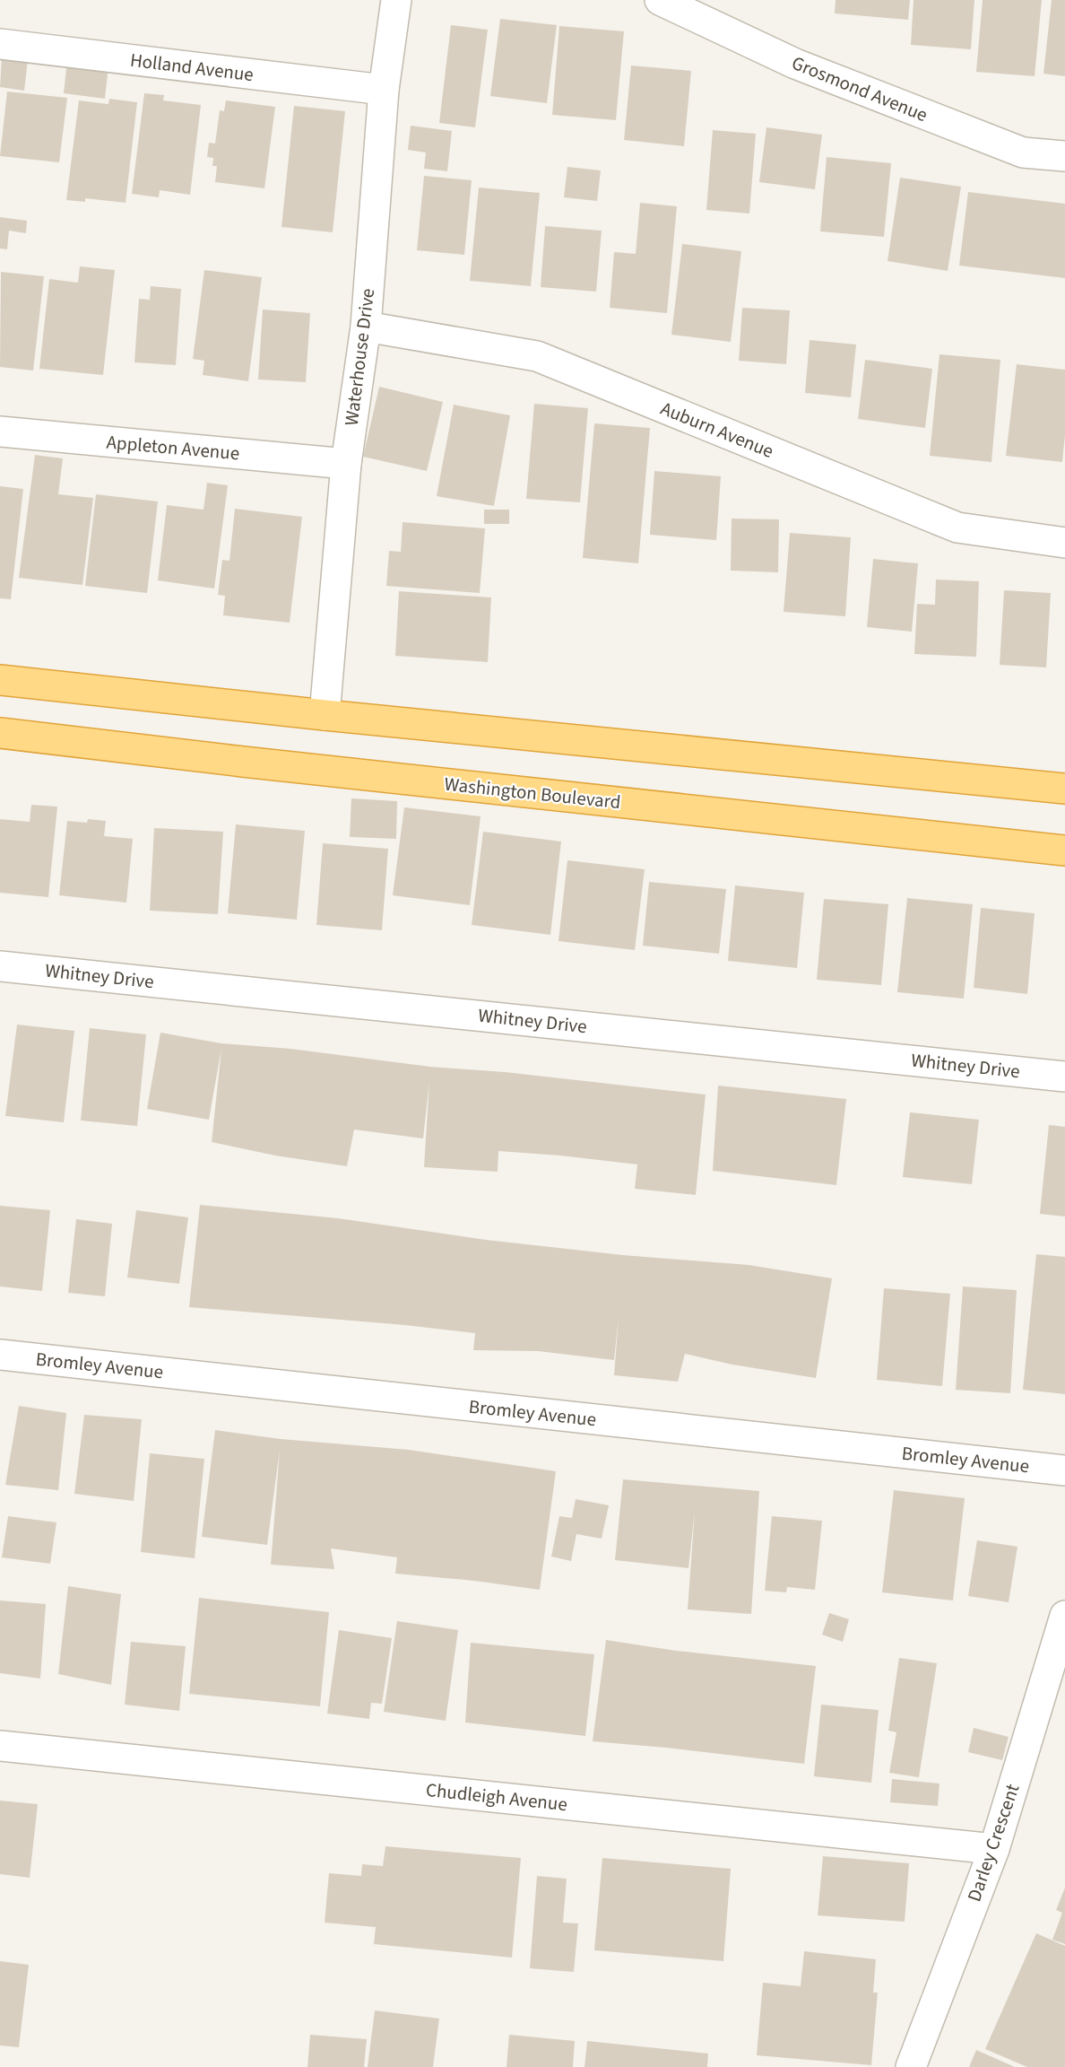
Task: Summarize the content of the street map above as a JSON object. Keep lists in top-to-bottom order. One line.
{"streets":{"highway":["Washington Boulevard"],"street":["Holland Avenue","Grosmond Avenue","Waterhouse Drive","Auburn Avenue","Appleton Avenue","Whitney Drive","Bromley Avenue","Chudleigh Avenue","Darley Crescent"]},"crossings":[["Holland Avenue","Waterhouse Drive"],["Waterhouse Drive","Auburn Avenue"],["Waterhouse Drive","Appleton Avenue"],["Chudleigh Avenue","Darley Crescent"]]}
